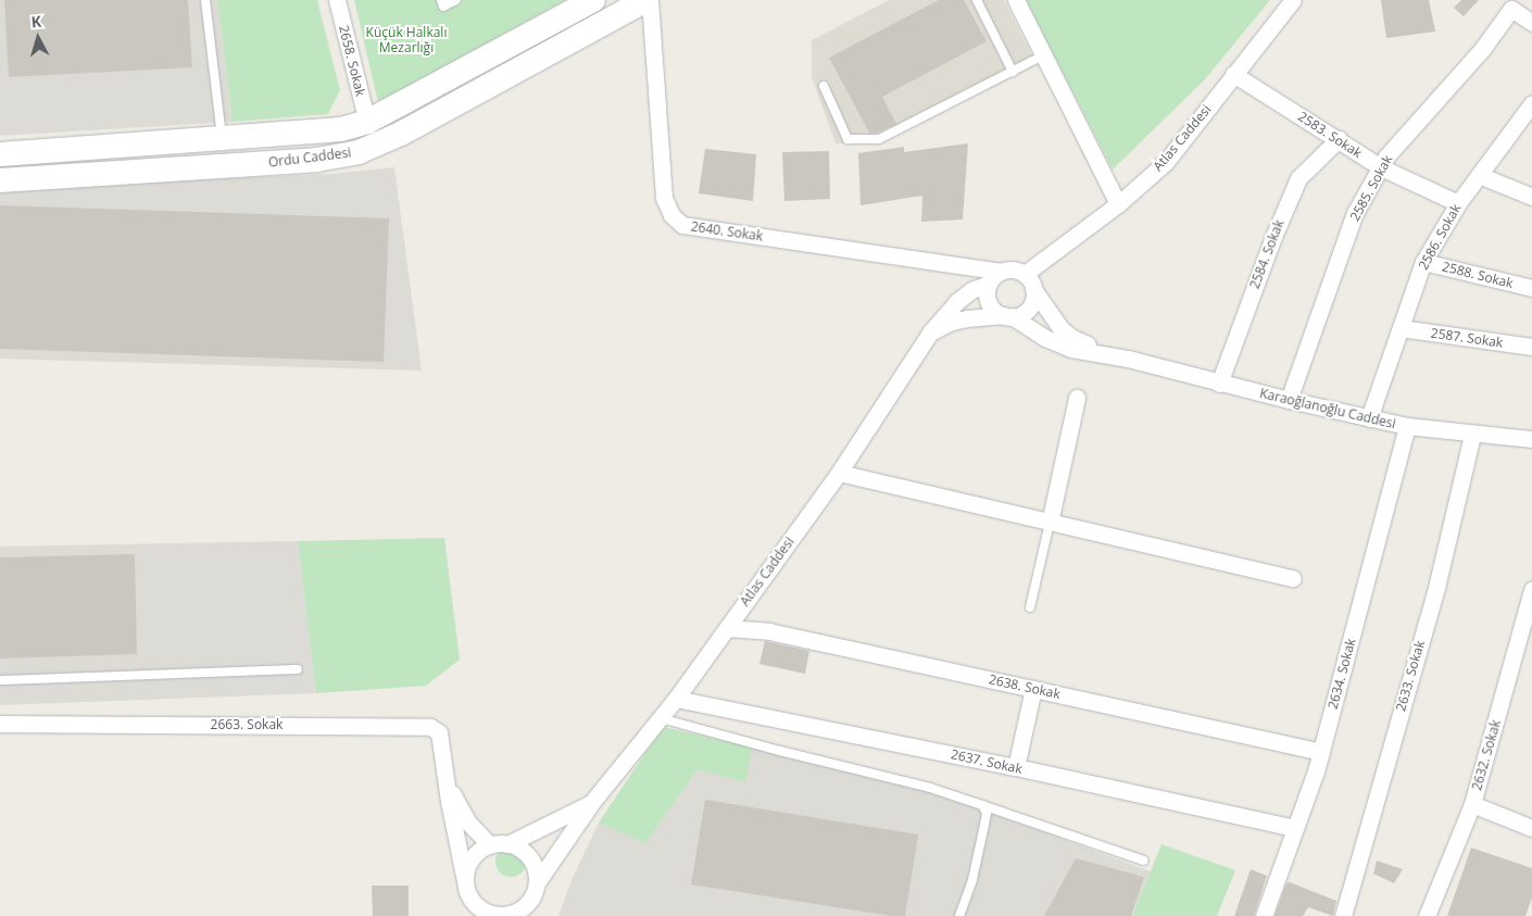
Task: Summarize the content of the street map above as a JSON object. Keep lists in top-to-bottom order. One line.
{"streets":{"main road":["Ordu Caddesi"],"street":["2658. Sokak","2583. Sokak","Atlas Caddesi","2585. Sokak","2640. Sokak","2586. Sokak","2584. Sokak","2588. Sokak","2587. Sokak","Karaoğlanoğlu Caddesi","2634. Sokak","2633. Sokak","2638. Sokak","2663. Sokak","2632. Sokak","2637. Sokak"]},"crossings":[["2658. Sokak","Ordu Caddesi"],["2583. Sokak","Atlas Caddesi"],["2583. Sokak","2585. Sokak"],["2583. Sokak","2586. Sokak"],["2583. Sokak","2584. Sokak"],["Atlas Caddesi","2640. Sokak"],["Atlas Caddesi","2638. Sokak"],["Atlas Caddesi","2663. Sokak"],["Atlas Caddesi","2637. Sokak"],["Ordu Caddesi","2640. Sokak"],["2585. Sokak","Karaoğlanoğlu Caddesi"],["2586. Sokak","2588. Sokak"],["2586. Sokak","2587. Sokak"],["2586. Sokak","Karaoğlanoğlu Caddesi"],["2584. Sokak","Karaoğlanoğlu Caddesi"],["Karaoğlanoğlu Caddesi","2634. Sokak"],["Karaoğlanoğlu Caddesi","2633. Sokak"],["2634. Sokak","2638. Sokak"],["2634. Sokak","2637. Sokak"]],"parks":["Küçük Halkalı Mezarlığı"],"north":"top"}
